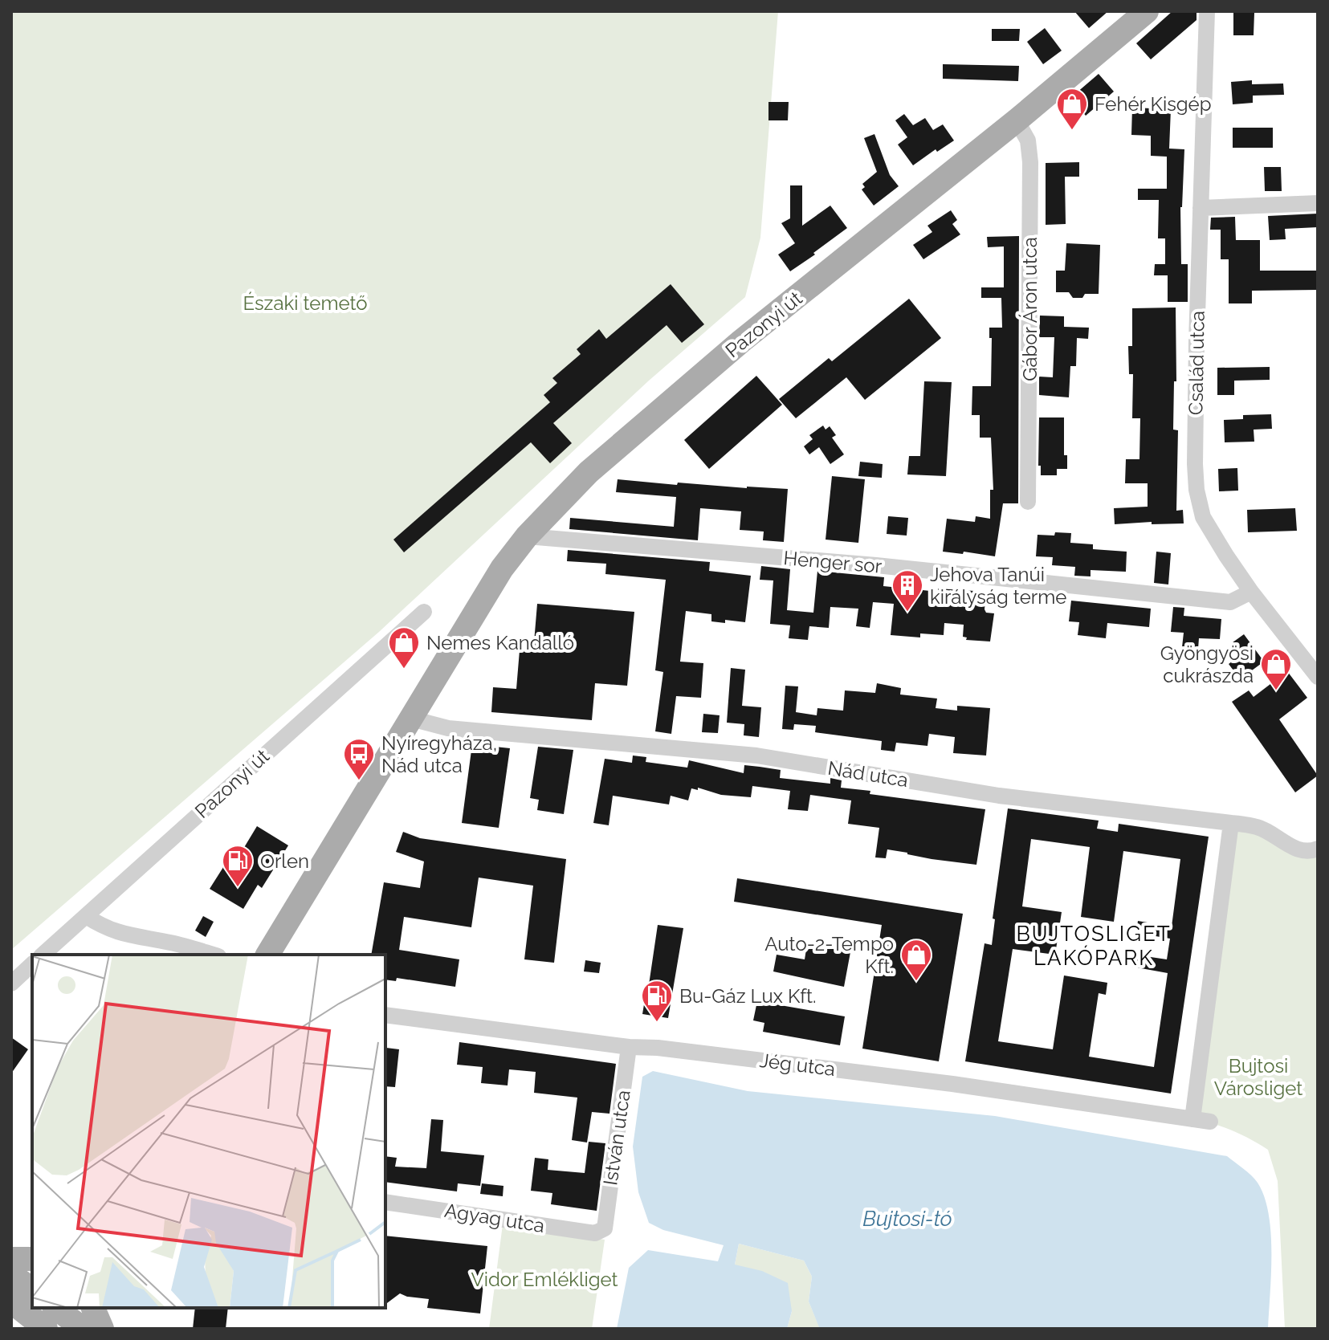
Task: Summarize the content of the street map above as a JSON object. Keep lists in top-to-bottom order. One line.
{"streets":{"main road":["Pazonyi út"],"street":["Gábor Áron utca","Család utca","Henger sor","Nád utca","Jég utca","István utca","Agyag utca"]},"crossings":[["Gábor Áron utca","Pazonyi út"],["Pazonyi út","Henger sor"],["Pazonyi út","Nád utca"],["Család utca","Henger sor"],["Jég utca","István utca"],["István utca","Agyag utca"]],"districts":["BUJTOSLIGET LAKÓPARK"],"water":["Bujtosi-tó"],"parks":["Északi temető","Bujtosi Városliget","Vidor Emlékliget"],"places":{"shop":["Fehér Kisgép","Nemes Kandalló","Gyöngyösi cukrászda","Auto-2-Tempo Kft."],"building":["Jehova Tanúi királyság terme"],"bus stop":["Nyíregyháza, Nád utca"],"fuel station":["Orlen","Bu-Gáz Lux Kft."]}}
